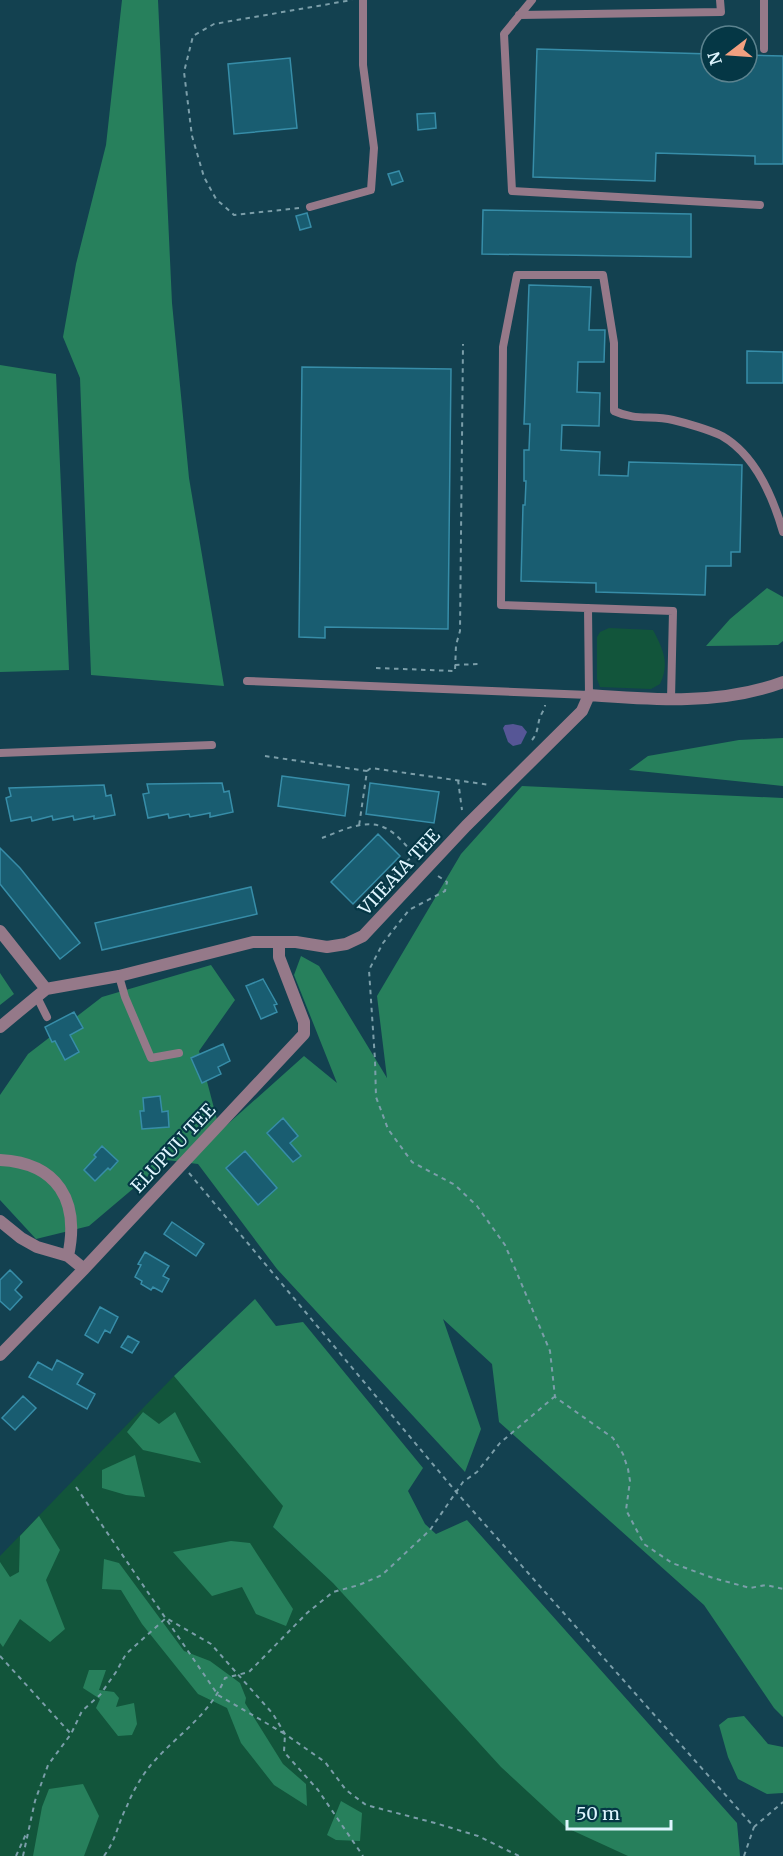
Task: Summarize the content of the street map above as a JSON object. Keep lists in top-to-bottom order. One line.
{"streets":{"street":["VIIEAIA TEE","ELUPUU TEE"]},"crossings":[["VIIEAIA TEE","ELUPUU TEE"]],"scale_bar":"50 m","north":"left"}
